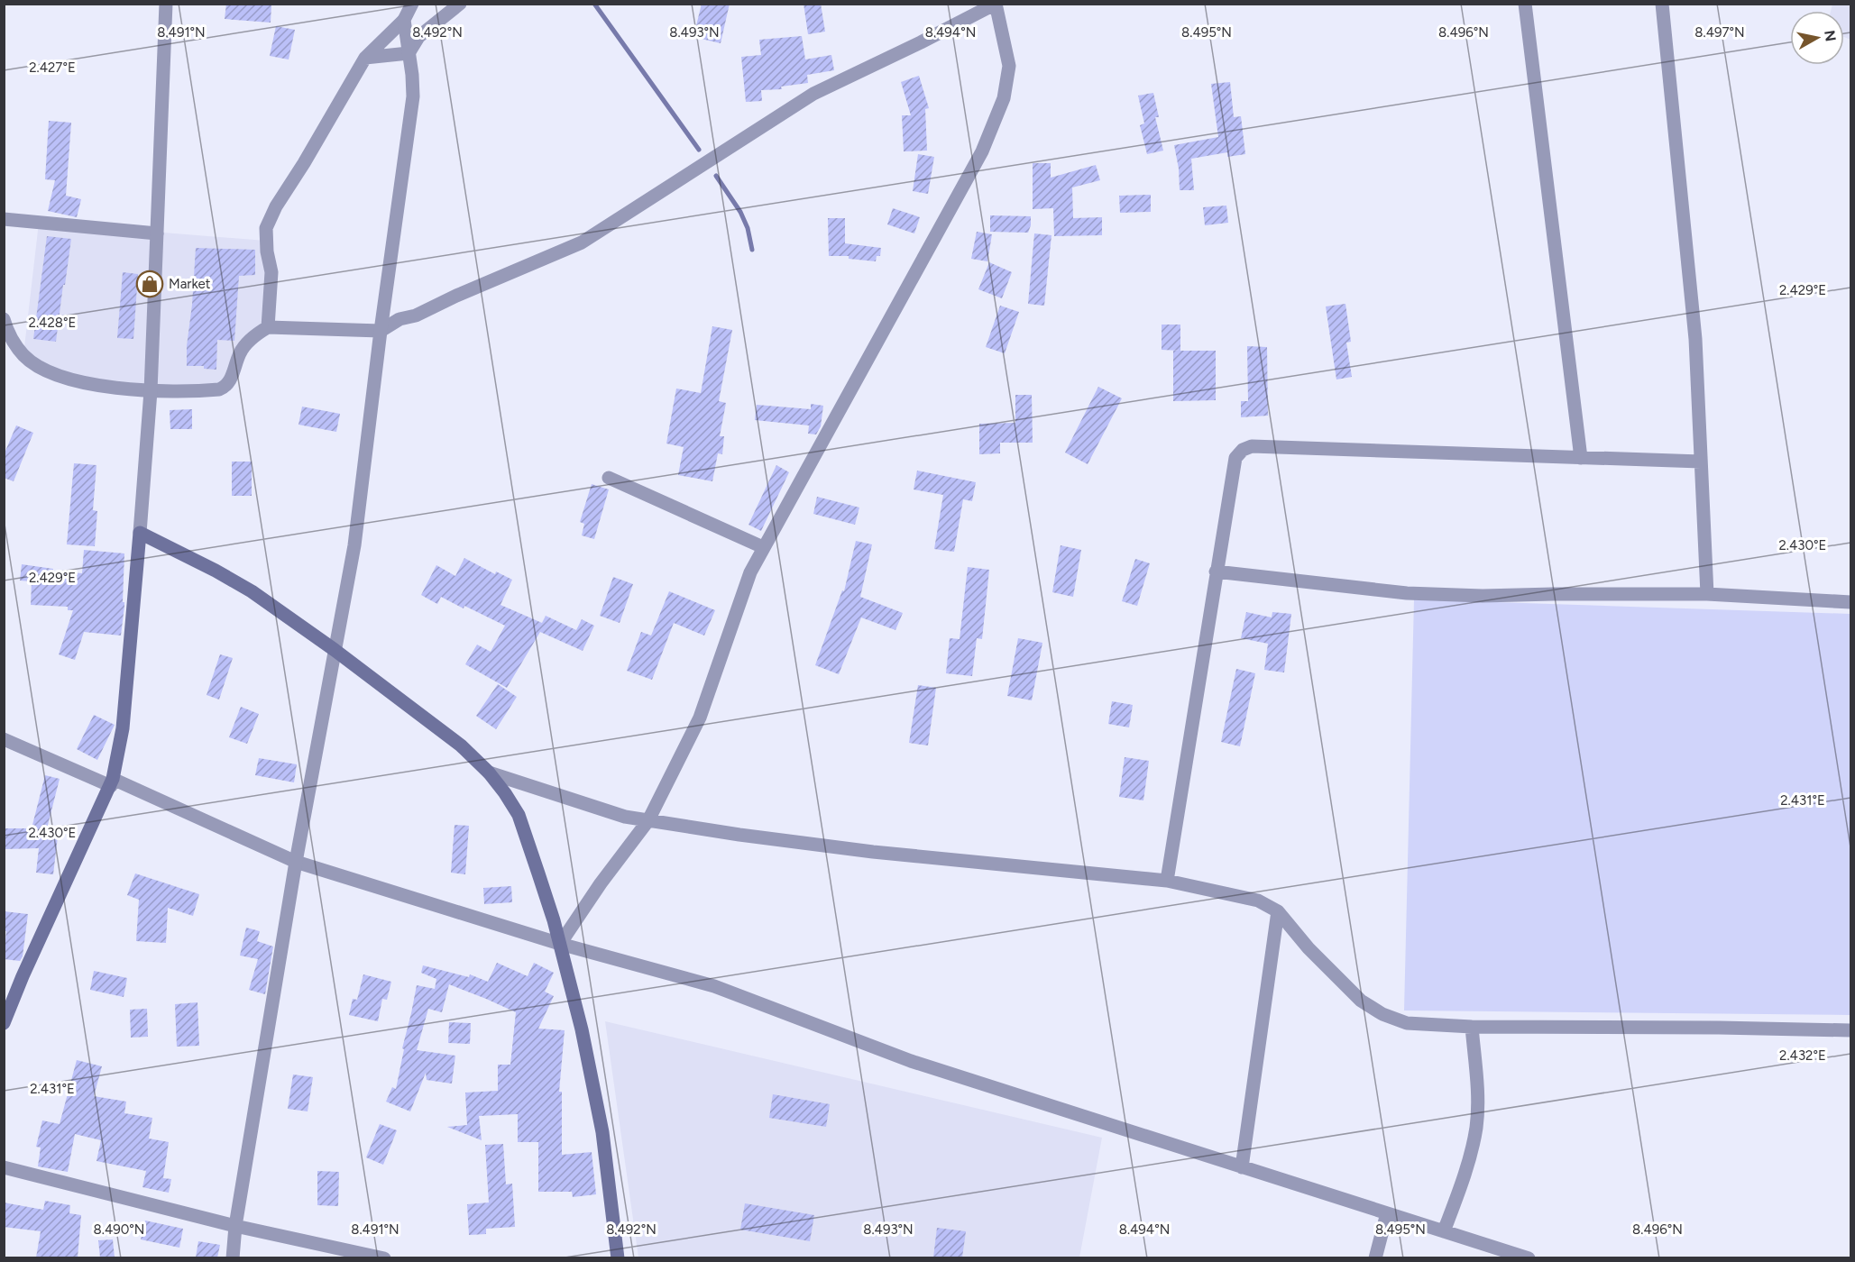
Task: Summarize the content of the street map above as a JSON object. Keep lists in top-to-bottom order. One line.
{"places":{"shop":["Market"]},"north":"right","coordinates":["8.497°N","8.491°N","8.492°N","8.493°N","8.494°N","8.495°N","8.496°N","2.427°E","2.429°E","2.428°E","2.430°E","2.431°E","2.432°E","8.490°N"]}
